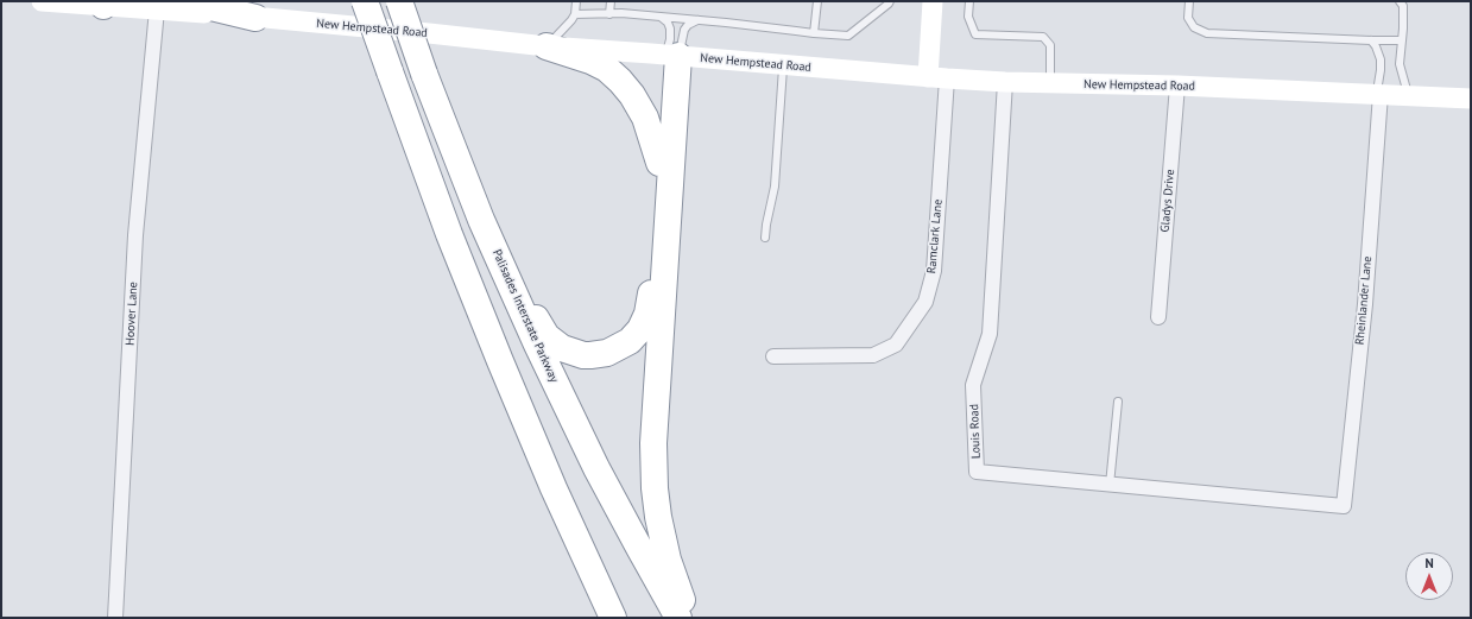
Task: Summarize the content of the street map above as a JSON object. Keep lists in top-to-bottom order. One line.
{"streets":{"highway":["Palisades Interstate Parkway"],"street":["New Hempstead Road","Gladys Drive","Ramclark Lane","Rheinlander Lane","Hoover Lane","Louis Road"]},"crossings":[["New Hempstead Road","Gladys Drive"],["New Hempstead Road","Ramclark Lane"],["New Hempstead Road","Rheinlander Lane"],["New Hempstead Road","Hoover Lane"],["New Hempstead Road","Louis Road"],["Rheinlander Lane","Louis Road"]],"north":"top"}
